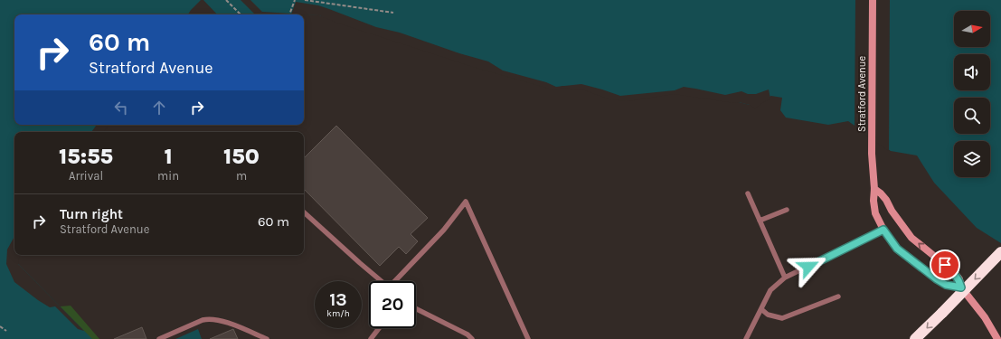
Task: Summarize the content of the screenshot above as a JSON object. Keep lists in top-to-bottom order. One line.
{"streets":{"main road":["Stratford Avenue"]},"north":"right","page":{"turn":["60 m","Stratford Avenue"],"eta":["15:55","Arrival","1","min","150","m"],"list":[{"name":"Turn right","note":"Stratford Avenue","value":"60 m"}],"speed":"13 km/h","limit":"20"}}
